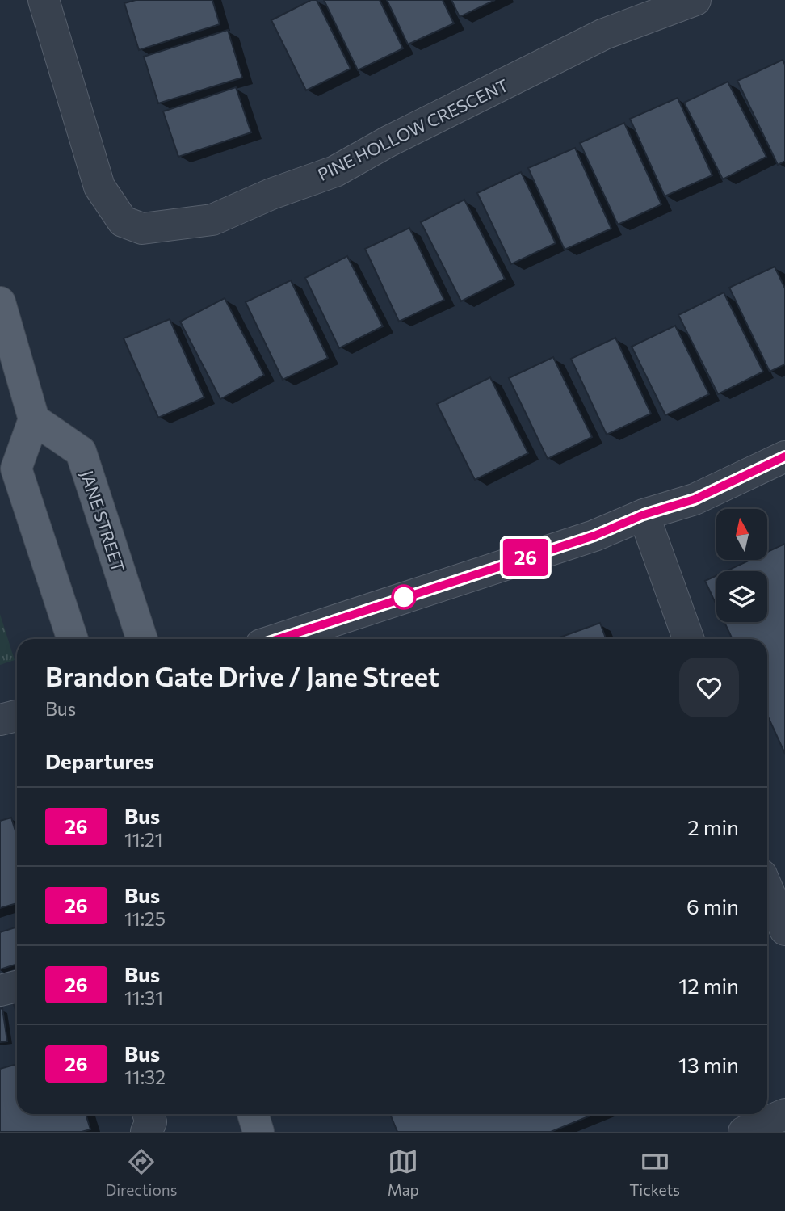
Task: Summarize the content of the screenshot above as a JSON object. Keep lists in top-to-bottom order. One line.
{"streets":{"main road":["JANE STREET"],"street":["PINE HOLLOW CRESCENT"]},"lines":["bus line 26"],"north":"top","page":{"on_map":"26","heading":[["Brandon Gate Drive / Jane Street","Bus"],"Departures"],"list":[{"mark":"26","name":"Bus","note":"11:21","value":"2 min"},{"mark":"26","name":"Bus","note":"11:25","value":"6 min"},{"mark":"26","name":"Bus","note":"11:31","value":"12 min"},{"mark":"26","name":"Bus","note":"11:32","value":"13 min"}],"tabs":["Directions","Map","Tickets"]}}
